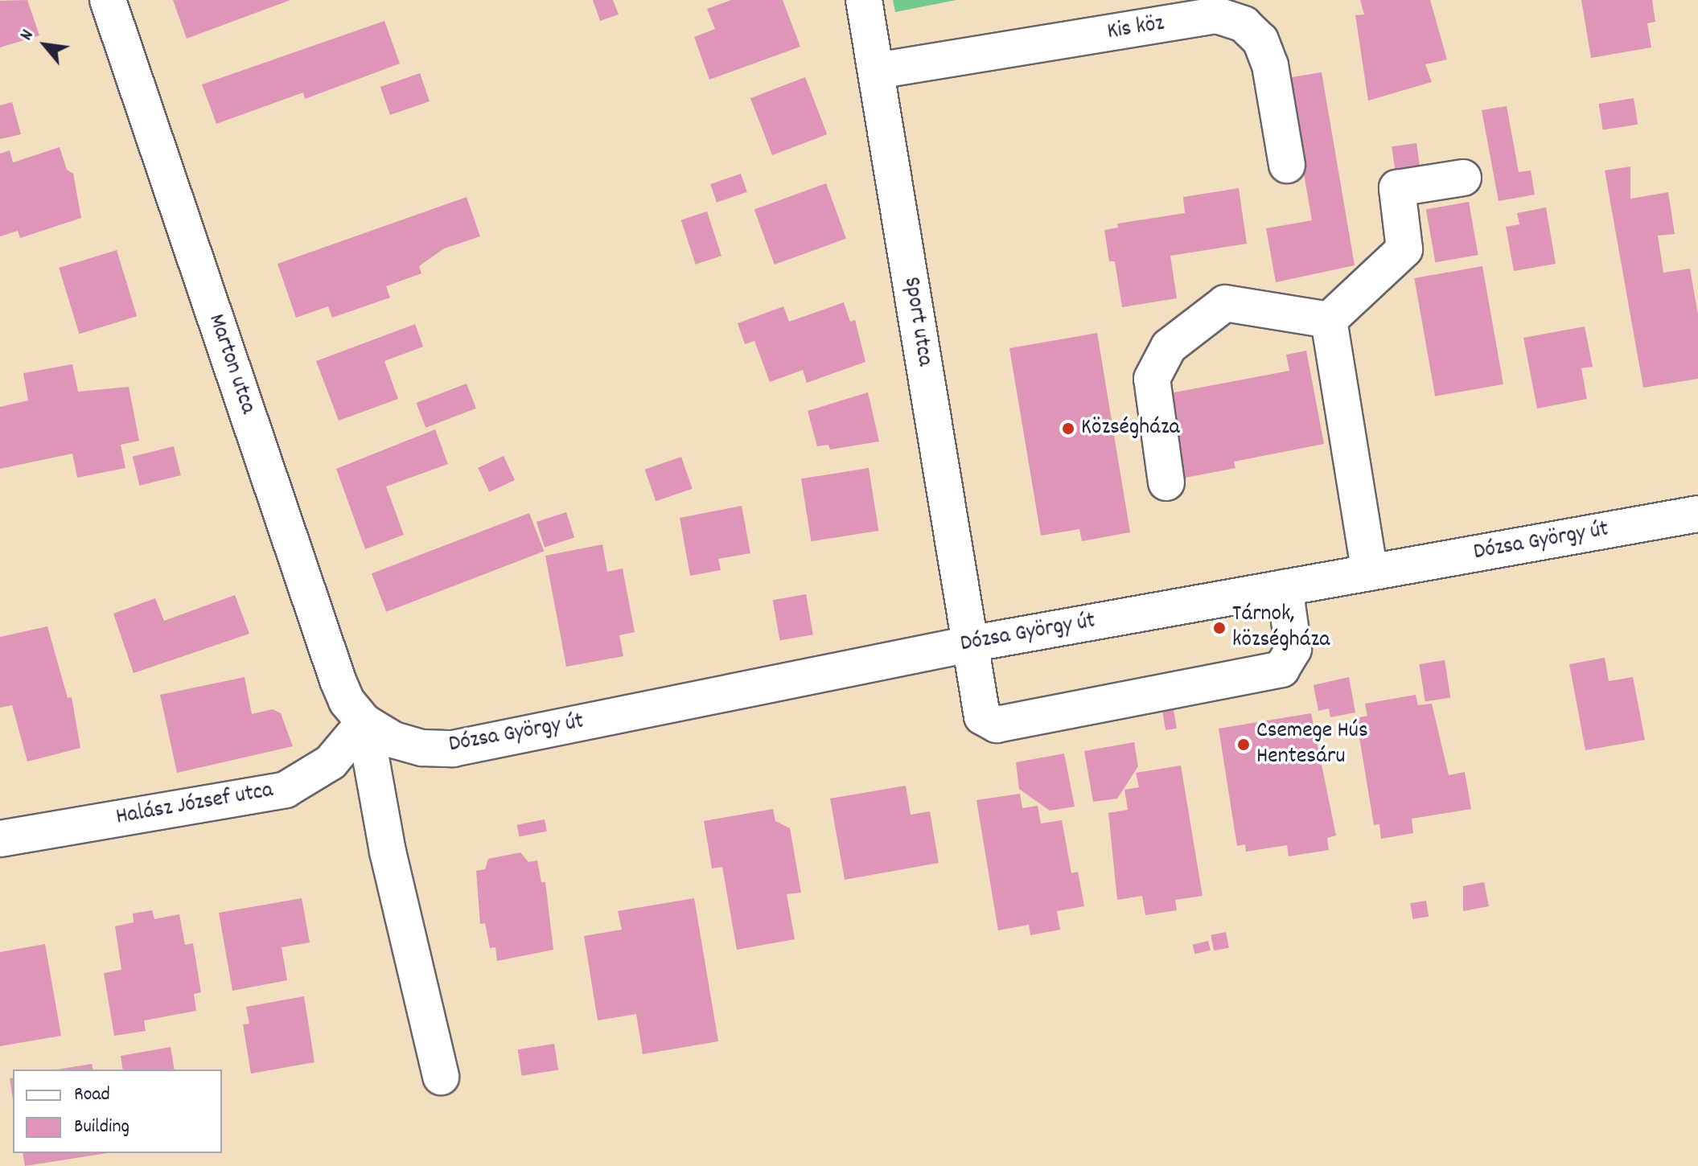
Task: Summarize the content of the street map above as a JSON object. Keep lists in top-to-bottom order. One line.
{"streets":{"street":["Kis köz","Sport utca","Marton utca","Dózsa György út","Halász József utca"]},"crossings":[["Kis köz","Sport utca"],["Sport utca","Dózsa György út"],["Marton utca","Dózsa György út"],["Marton utca","Halász József utca"],["Dózsa György út","Halász József utca"]],"places":["Községháza","Tárnok, községháza","Csemege Hús Hentesáru"],"legend":["Road","Building"],"north":"top left"}
